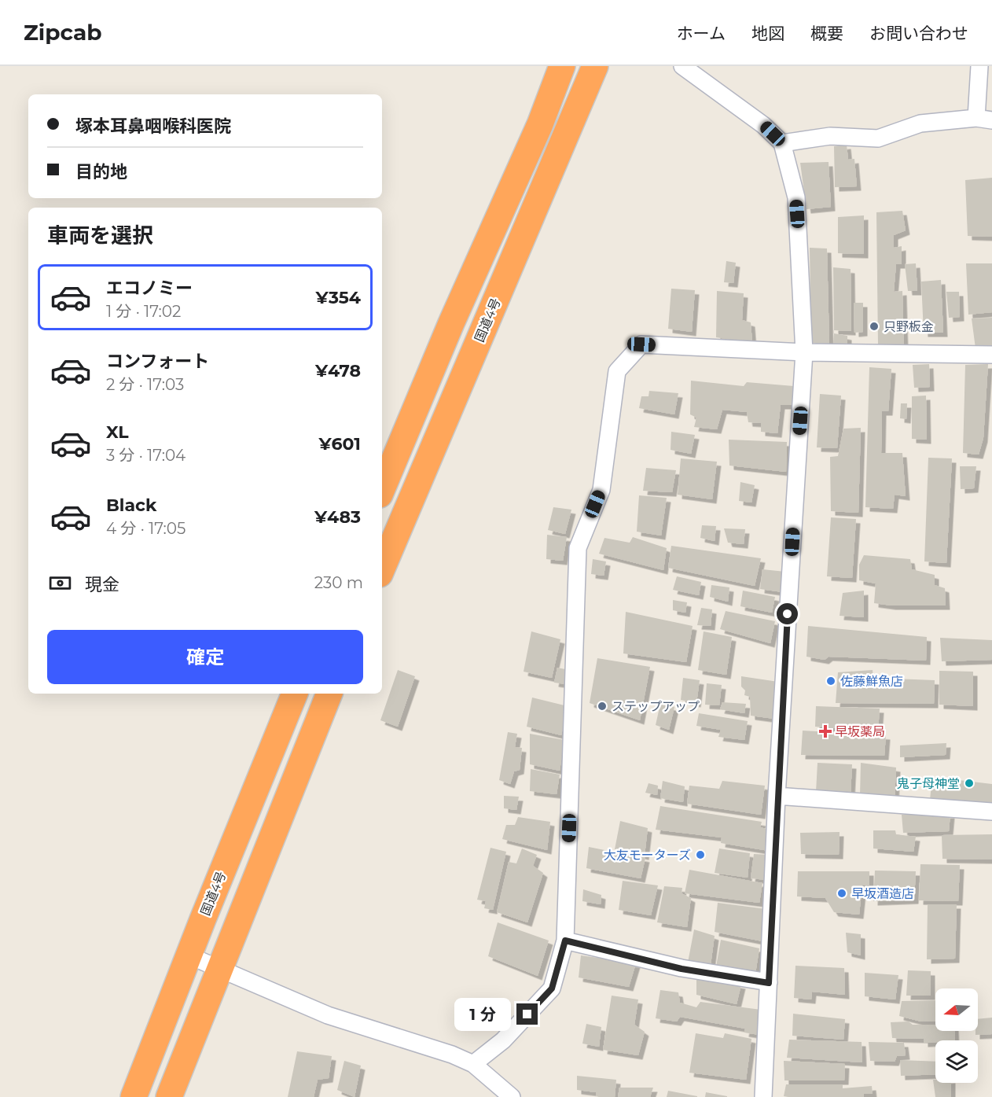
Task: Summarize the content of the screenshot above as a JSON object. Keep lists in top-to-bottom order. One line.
{"streets":{"highway":["国道4号"]},"places":{"other":["只野板金","佐藤鮮魚店","ステップアップ","鬼子母神堂","大友モーターズ","早坂酒造店"],"health":["早坂薬局"]},"north":"left","page":{"header":"Zipcab","nav":["ホーム","地図","概要","お問い合わせ"],"banner":["塚本耳鼻咽喉科医院","目的地"],"heading":"車両を選択","list":[{"name":"エコノミー","note":"1 分 · 17:02","value":"¥354"},{"name":"コンフォート","note":"2 分 · 17:03","value":"¥478"},{"name":"XL","note":"3 分 · 17:04","value":"¥601"},{"name":"Black","note":"4 分 · 17:05","value":"¥483"}],"pay":["現金","230 m"],"buttons":"確定","bubble":"1 分"}}
